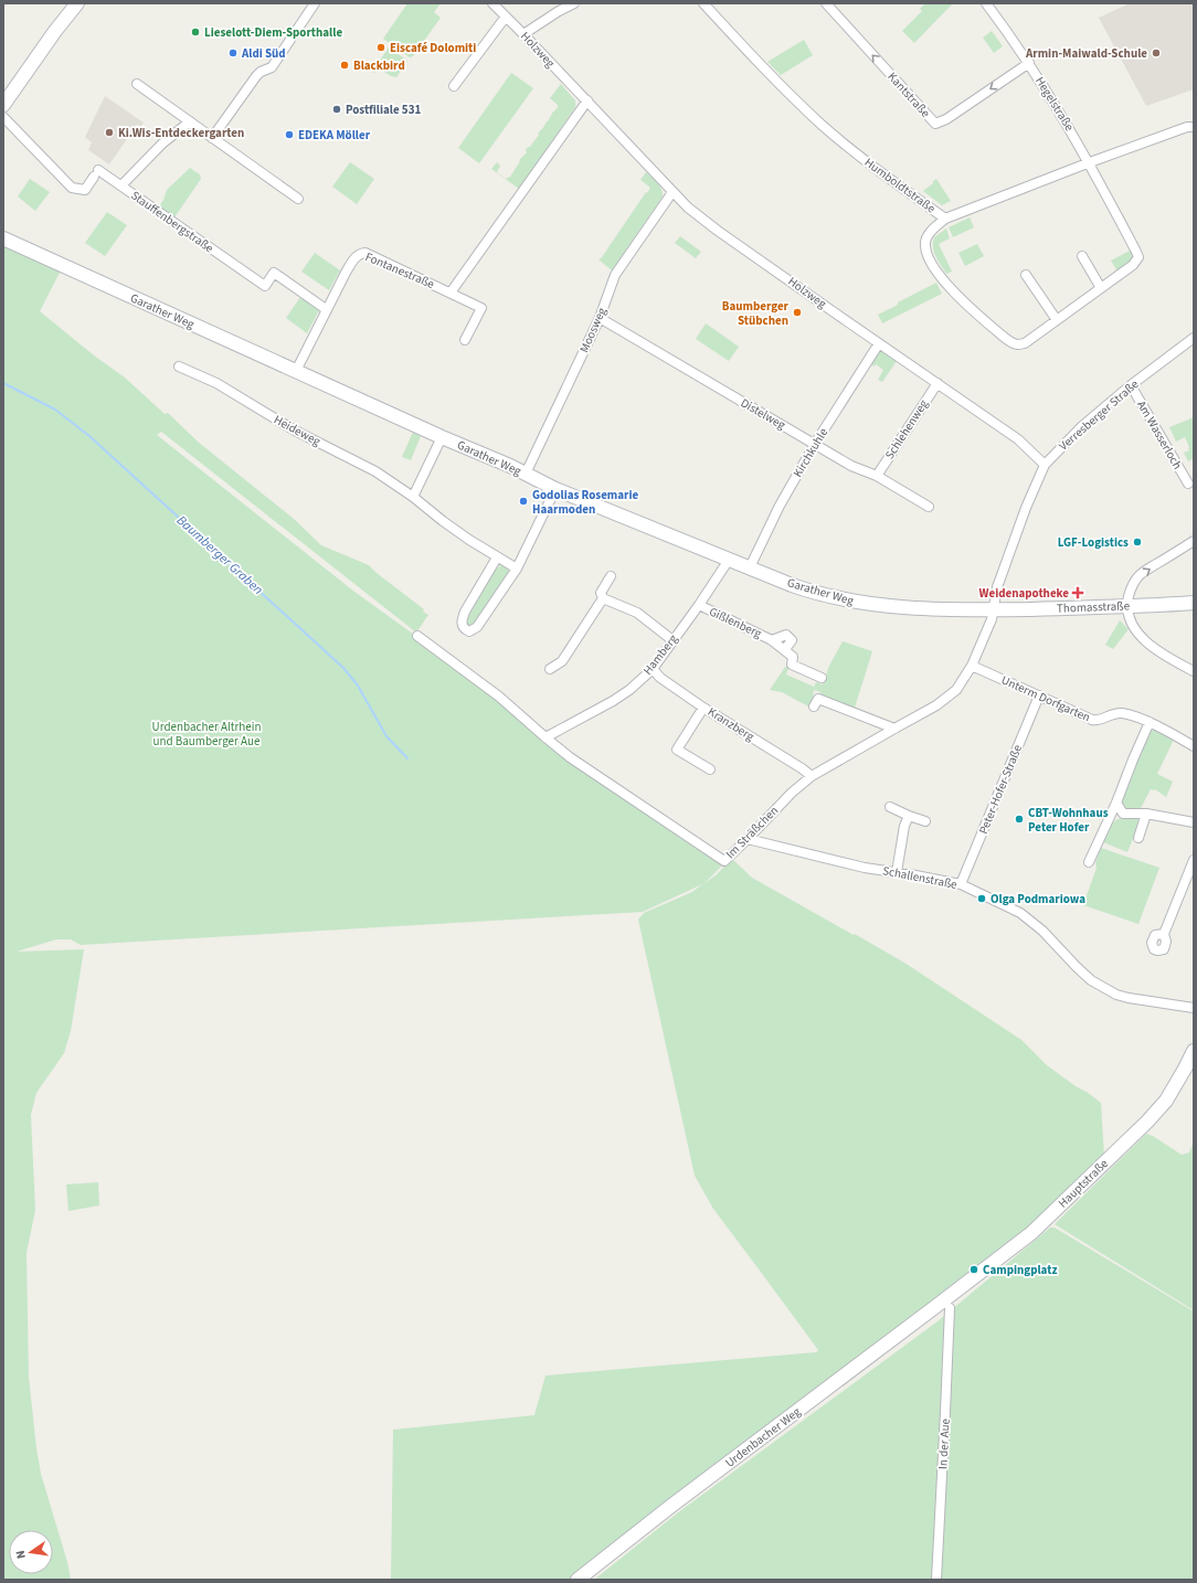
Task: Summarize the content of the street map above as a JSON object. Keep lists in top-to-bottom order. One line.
{"streets":{"street":["Holzweg","Kantstraße","Hegelstraße","Humboldtstraße","Stauffenbergstraße","Fontanestraße","Garather Weg","Moosweg","Distelweg","Verresberger Straße","Schlehenweg","Heideweg","Am Wasserloch","Kirchkuhle","Thomasstraße","Gißlenberg","Hamberg","Unterm Dorfgarten","Kranzberg","Peter-Hofer-Straße","Im Sträßchen","Schallenstraße","Hauptstraße","Urdenbacher Weg","In der Aue"]},"crossings":[["Holzweg","Moosweg"],["Holzweg","Verresberger Straße"],["Holzweg","Schlehenweg"],["Holzweg","Kirchkuhle"],["Kantstraße","Hegelstraße"],["Hegelstraße","Humboldtstraße"],["Stauffenbergstraße","Fontanestraße"],["Fontanestraße","Garather Weg"],["Garather Weg","Moosweg"],["Garather Weg","Verresberger Straße"],["Garather Weg","Kirchkuhle"],["Garather Weg","Thomasstraße"],["Garather Weg","Hamberg"],["Garather Weg","Im Sträßchen"],["Moosweg","Distelweg"],["Distelweg","Schlehenweg"],["Distelweg","Kirchkuhle"],["Verresberger Straße","Am Wasserloch"],["Verresberger Straße","Thomasstraße"],["Verresberger Straße","Im Sträßchen"],["Thomasstraße","Im Sträßchen"],["Gißlenberg","Hamberg"],["Hamberg","Kranzberg"],["Hamberg","Im Sträßchen"],["Unterm Dorfgarten","Peter-Hofer-Straße"],["Unterm Dorfgarten","Im Sträßchen"],["Kranzberg","Im Sträßchen"],["Peter-Hofer-Straße","Schallenstraße"],["Im Sträßchen","Schallenstraße"],["Hauptstraße","Urdenbacher Weg"],["Hauptstraße","In der Aue"],["Urdenbacher Weg","In der Aue"]],"water":["Baumberger Graben"],"parks":["Urdenbacher Altrhein und Baumberger Aue"],"places":{"other":["Lieselott-Diem-Sporthalle","Eiscafé Dolomiti","Aldi Süd","Armin-Maiwald-Schule","Blackbird","Postfiliale 531","Ki.Wis-Entdeckergarten","EDEKA Möller","Baumberger Stübchen","Godolias Rosemarie Haarmoden","LGF-Logistics","CBT-Wohnhaus Peter Hofer","Olga Podmariowa","Campingplatz"],"health":["Weidenapotheke"]},"north":"left"}
